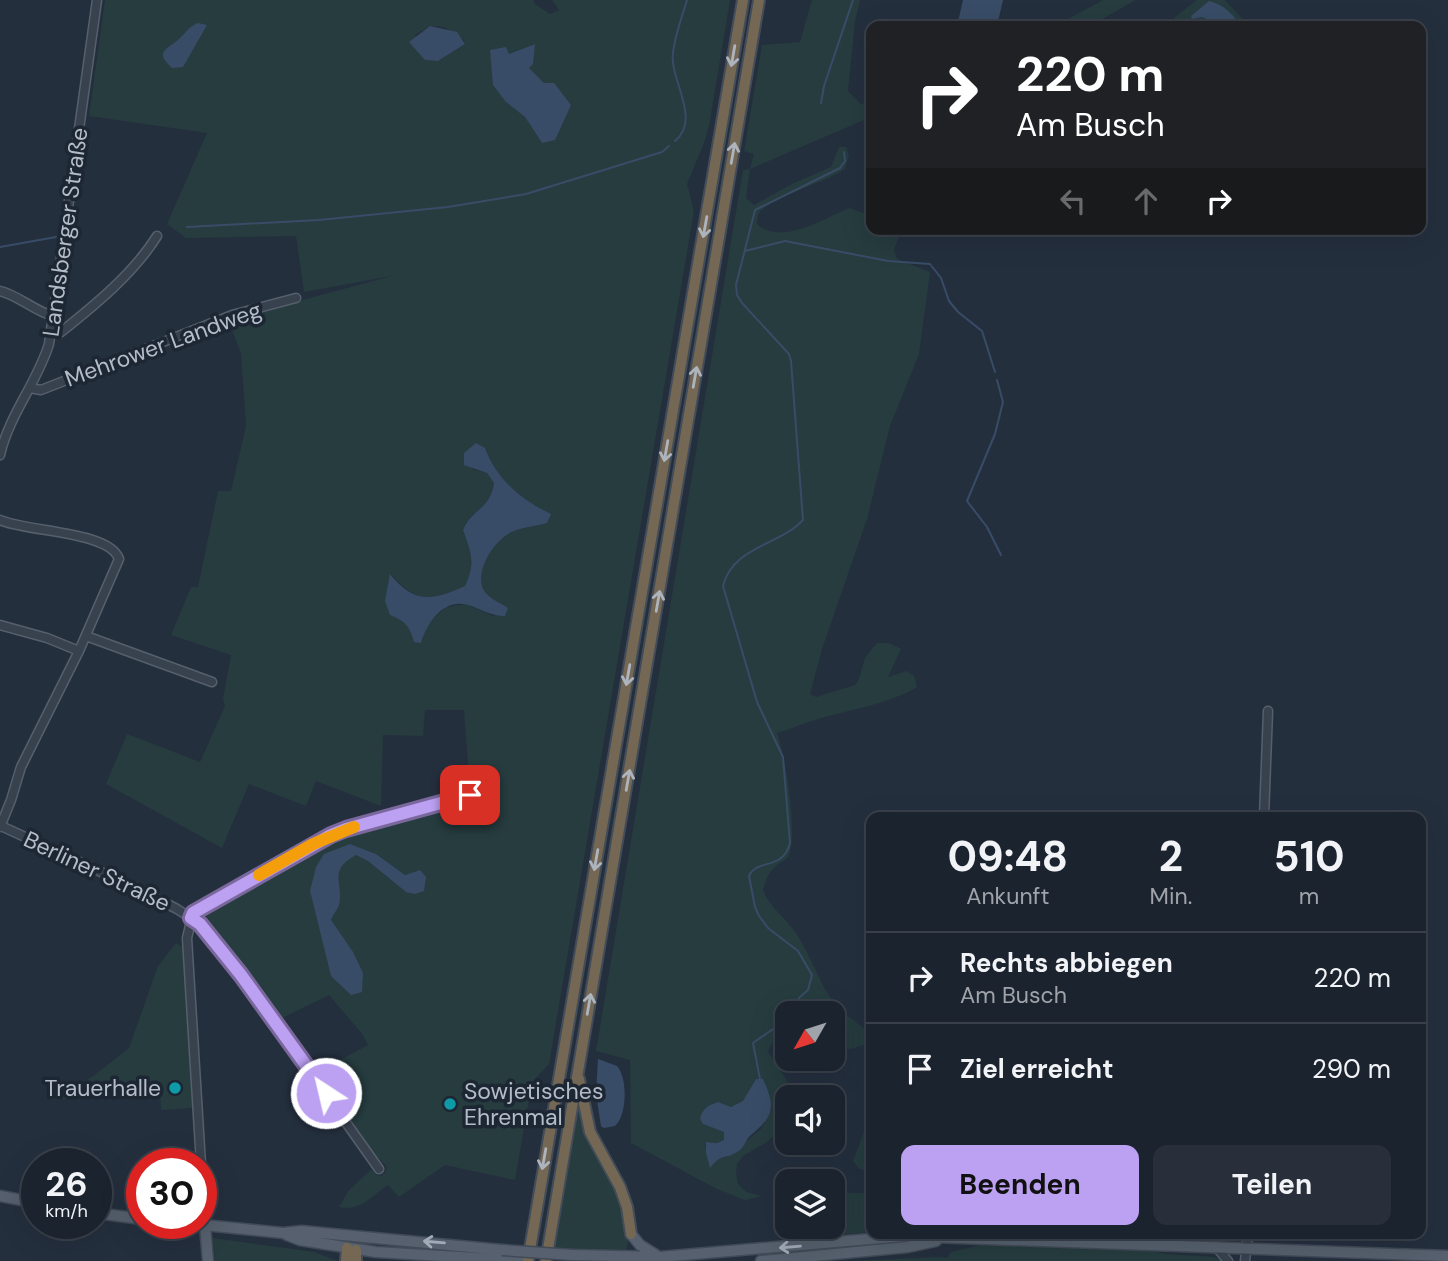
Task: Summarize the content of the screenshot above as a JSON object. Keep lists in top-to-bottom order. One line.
{"streets":{"street":["Landsberger Straße","Mehrower Landweg","Berliner Straße"]},"crossings":[["Landsberger Straße","Mehrower Landweg"]],"places":["Trauerhalle","Sowjetisches Ehrenmal"],"north":"bottom left","page":{"turn":["220 m","Am Busch"],"eta":["09:48","Ankunft","2","Min.","510","m"],"list":[{"name":"Rechts abbiegen","note":"Am Busch","value":"220 m"},{"name":"Ziel erreicht","value":"290 m"}],"buttons":["Beenden","Teilen"],"speed":"26 km/h","limit":"30"}}
